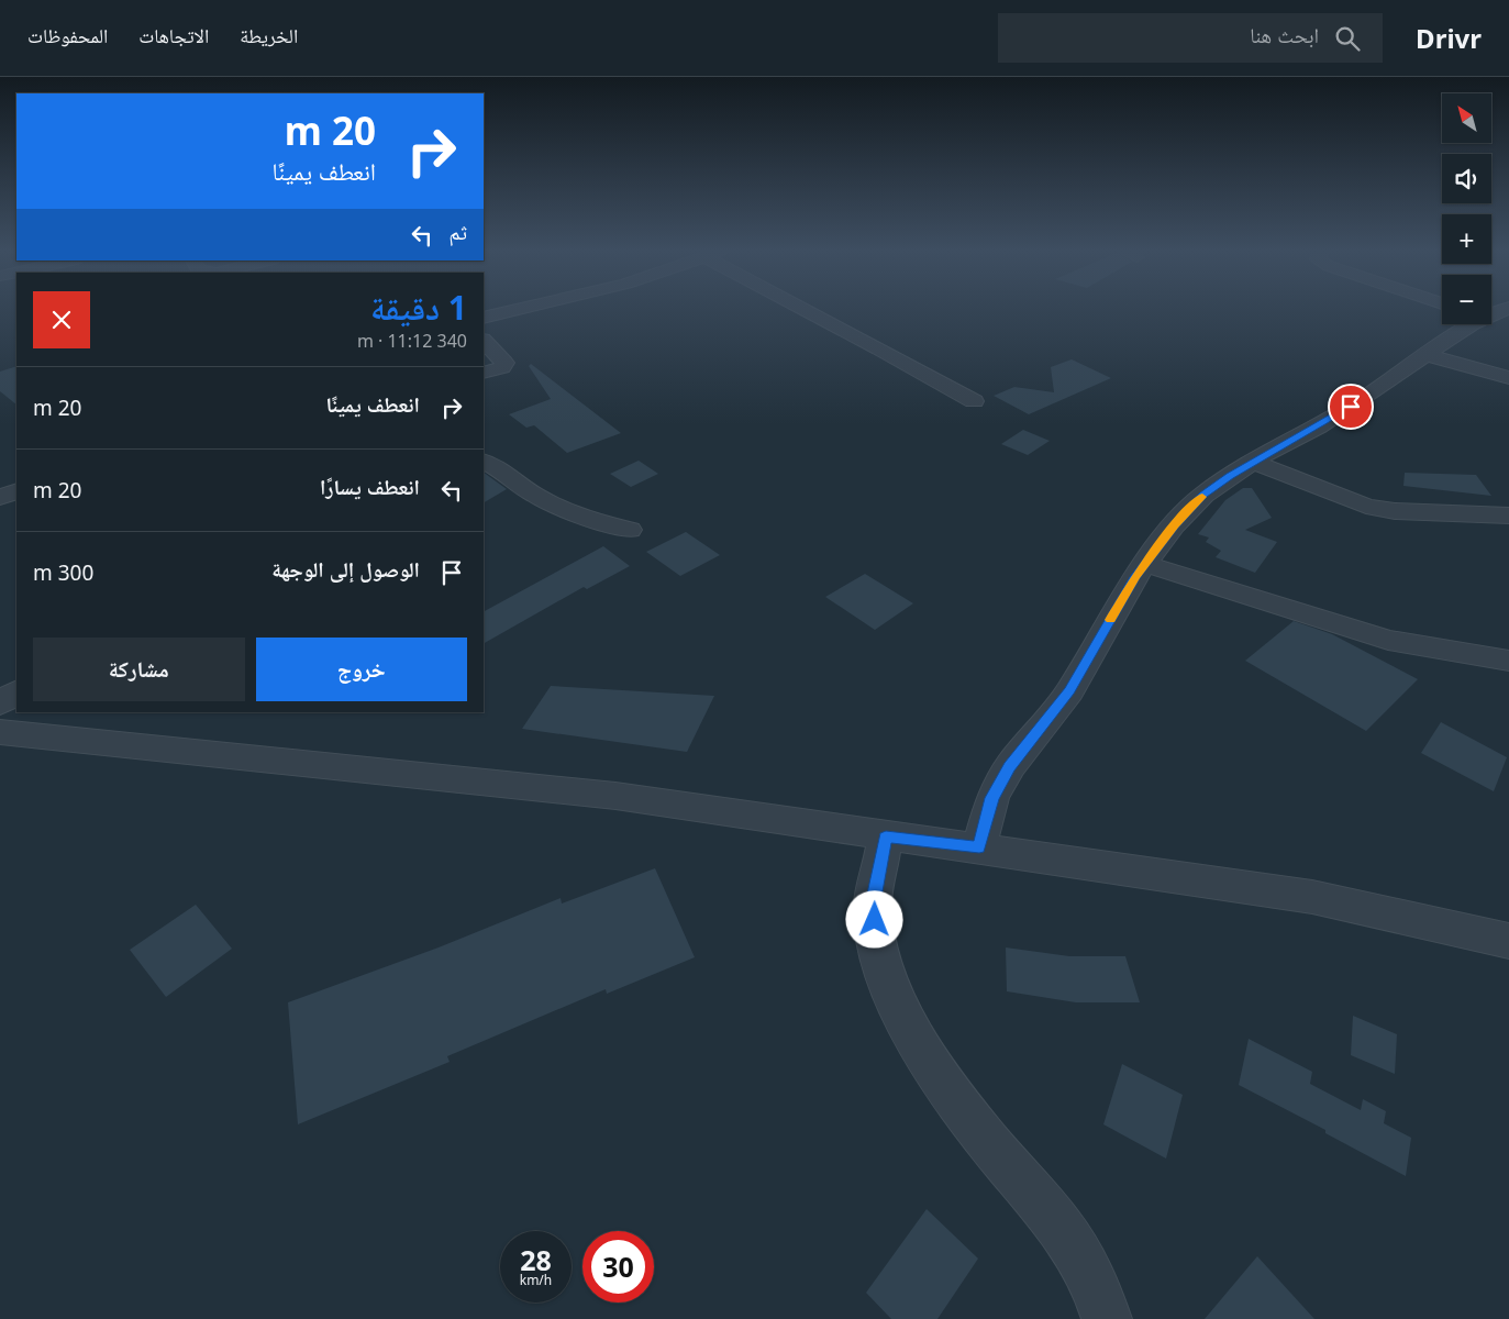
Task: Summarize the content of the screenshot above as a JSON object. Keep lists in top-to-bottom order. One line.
{"north":"top left","page":{"header":"Drivr","search":"ابحث هنا","nav":["الخريطة","الاتجاهات","المحفوظات"],"map_buttons":["+","−"],"turn":["20 m","انعطف يمينًا"],"then":"ثم","heading":["1 دقيقة","340 m · 11:12"],"list":[{"name":"انعطف يمينًا","value":"20 m"},{"name":"انعطف يسارًا","value":"20 m"},{"name":"الوصول إلى الوجهة","value":"300 m"}],"buttons":["خروج","مشاركة"],"speed":"28 km/h","limit":"30"}}
